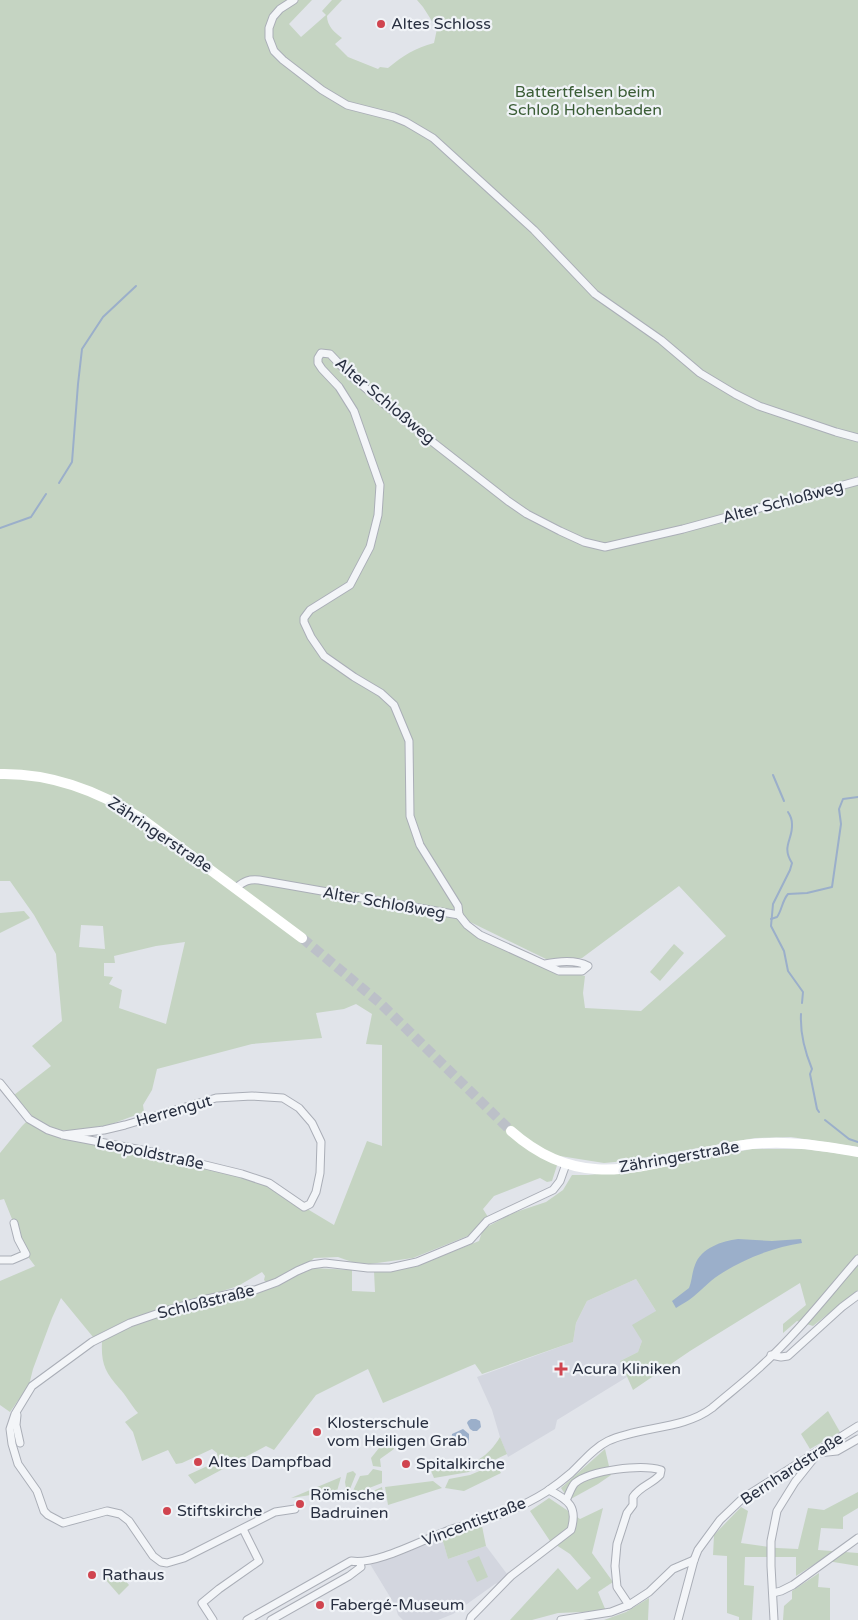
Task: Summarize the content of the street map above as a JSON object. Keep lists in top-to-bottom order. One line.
{"streets":{"main road":["Zähringerstraße"],"street":["Alter Schloßweg","Herrengut","Leopoldstraße","Schloßstraße","Bernhardstraße","Vincentistraße"]},"crossings":[["Alter Schloßweg","Zähringerstraße"],["Zähringerstraße","Schloßstraße"],["Herrengut","Leopoldstraße"]],"parks":["Battertfelsen beim Schloß Hohenbaden"],"places":{"other":["Altes Schloss","Klosterschule vom Heiligen Grab","Altes Dampfbad","Spitalkirche","Römische Badruinen","Stiftskirche","Rathaus","Fabergé-Museum"],"health":["Acura Kliniken"]}}
